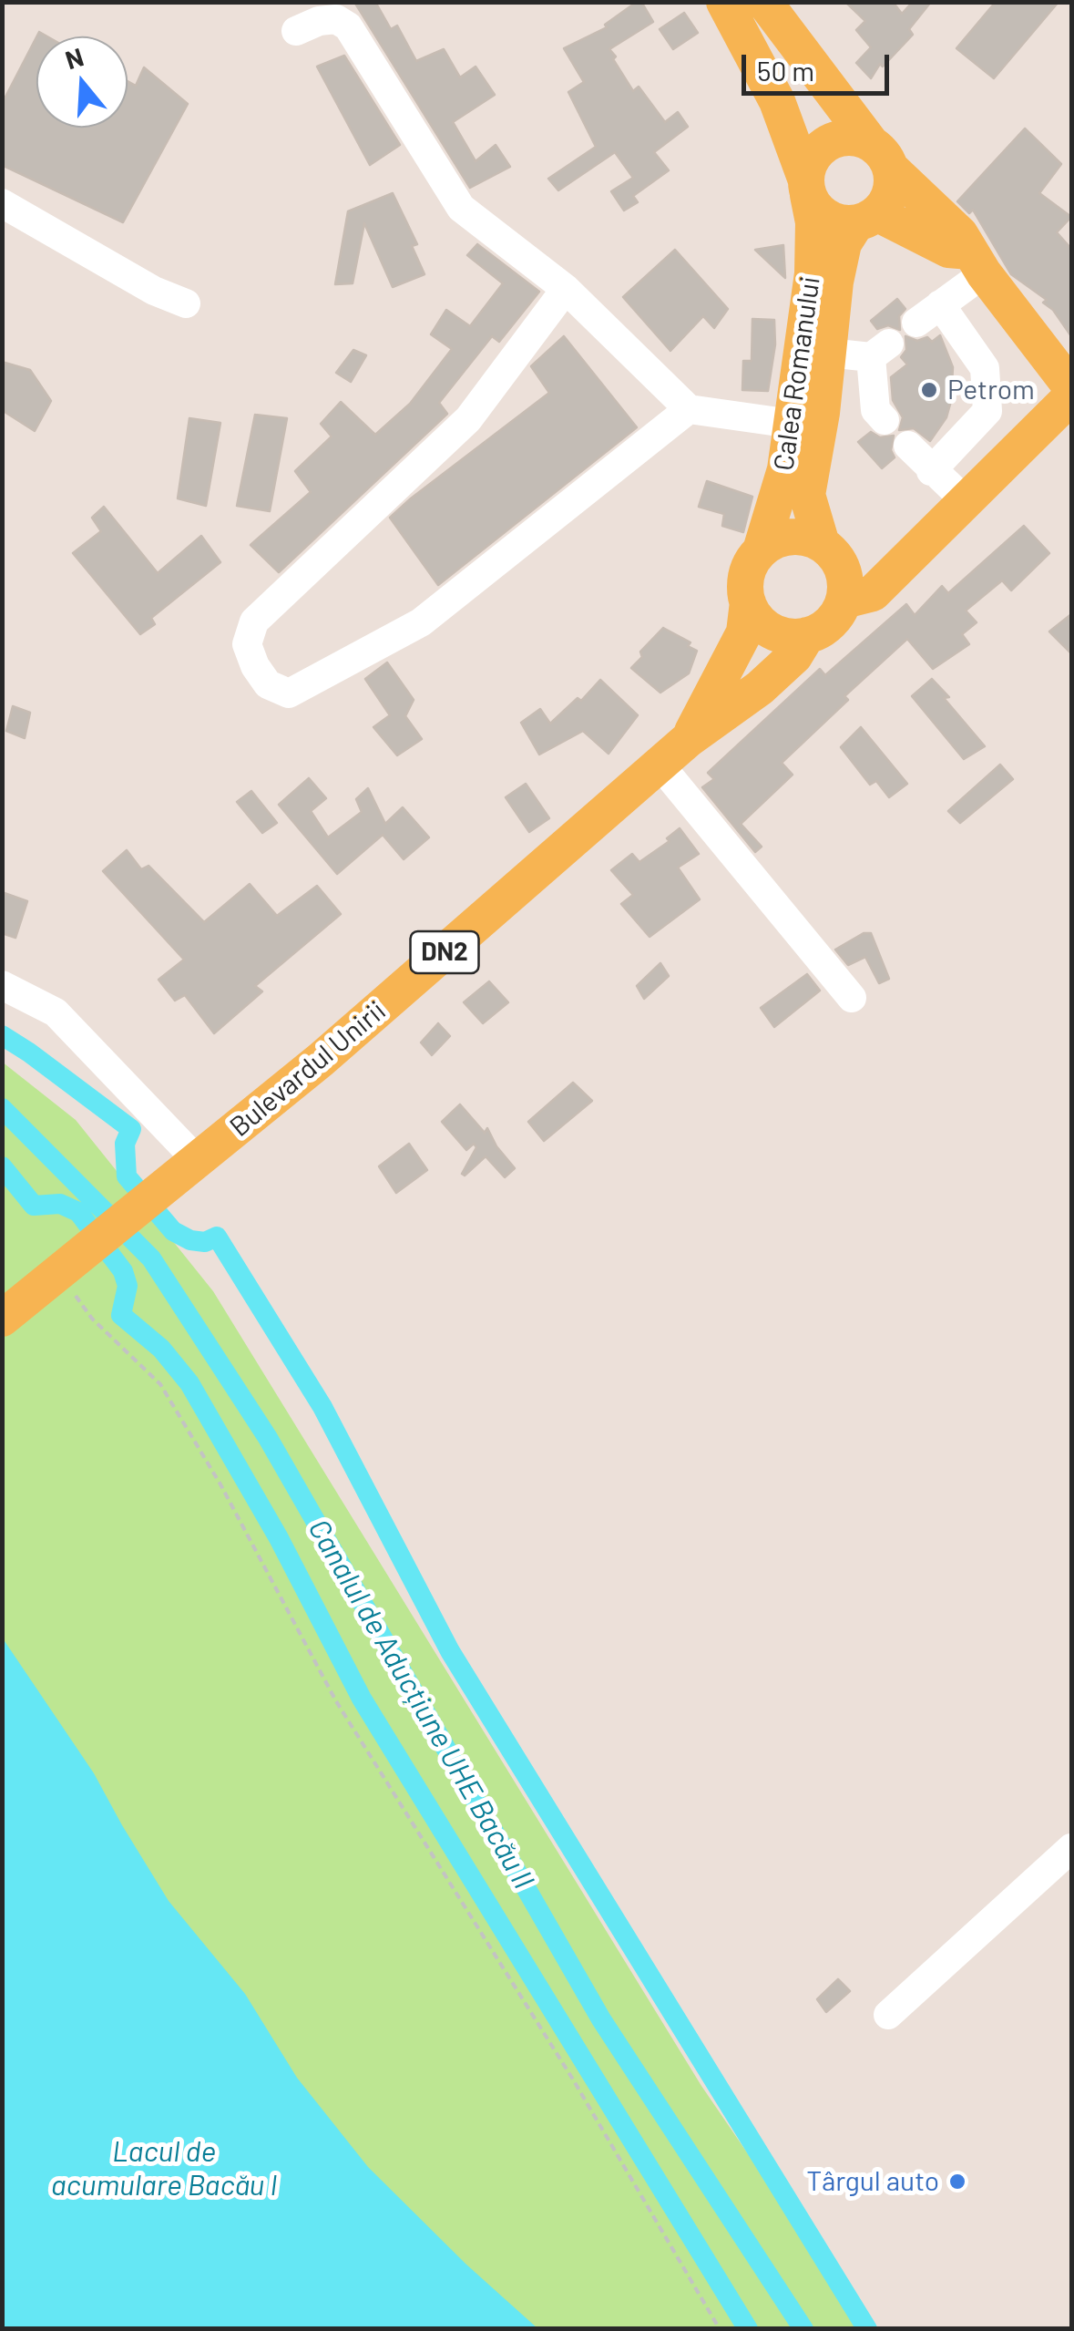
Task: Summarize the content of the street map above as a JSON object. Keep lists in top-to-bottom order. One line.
{"streets":{"main road":["Calea Romanului","DN2","Bulevardul Unirii"]},"crossings":[["Calea Romanului","DN2"],["Calea Romanului","Bulevardul Unirii"],["DN2","Bulevardul Unirii"]],"water":["Canalul de Aducțiune UHE Bacău II","Lacul de acumulare Bacău I"],"places":["Petrom","Târgul auto"],"scale_bar":"50 m","north":"top"}
